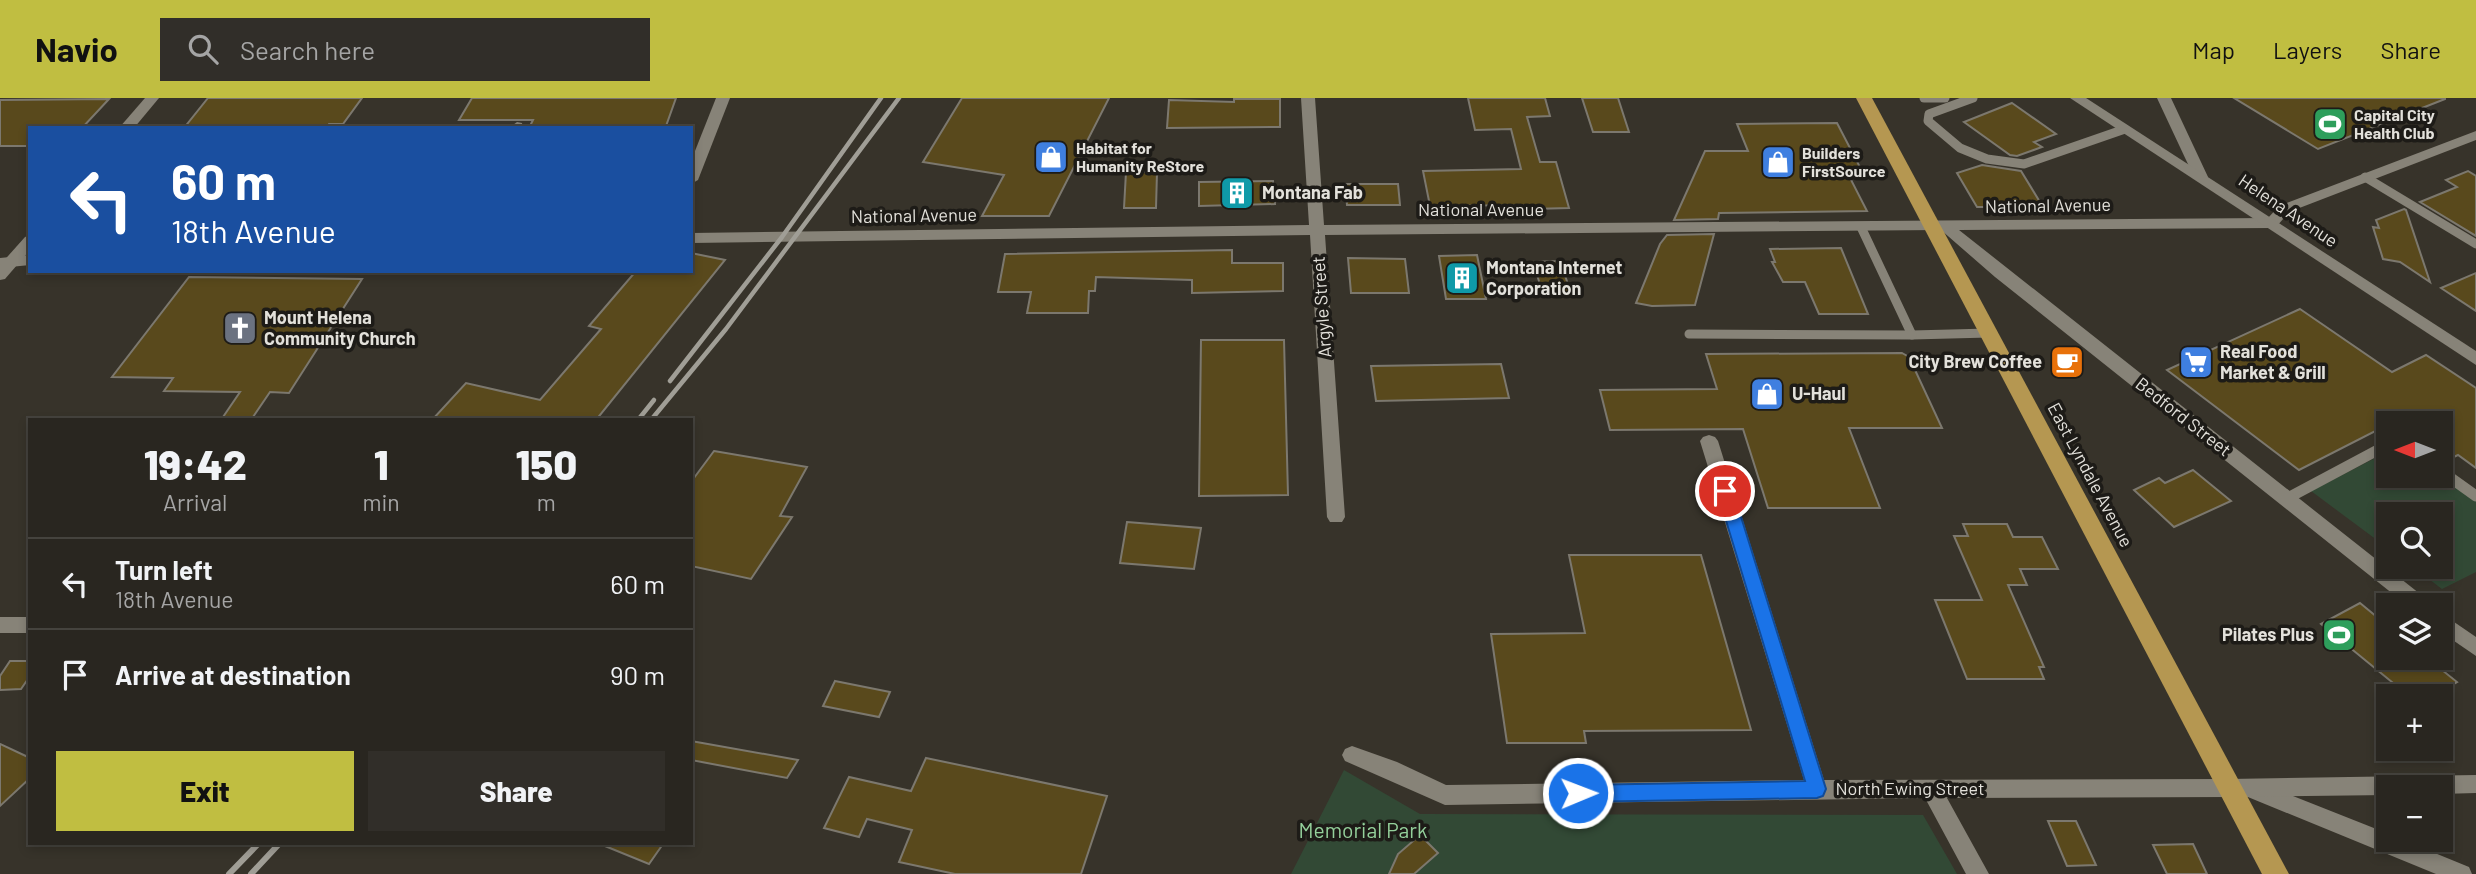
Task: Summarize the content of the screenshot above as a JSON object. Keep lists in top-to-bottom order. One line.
{"streets":{"highway":["East Lyndale Avenue"],"street":["National Avenue","Helena Avenue","Argyle Street","Bedford Street","North Ewing Street"]},"crossings":[["National Avenue","Helena Avenue"],["National Avenue","Argyle Street"],["National Avenue","Bedford Street"],["National Avenue","East Lyndale Avenue"],["Bedford Street","East Lyndale Avenue"],["East Lyndale Avenue","North Ewing Street"]],"parks":["Memorial Park"],"places":{"sports":["Capital City Health Club","Pilates Plus"],"shop":["Habitat for Humanity ReStore","Builders FirstSource","U-Haul"],"building":["Montana Fab","Montana Internet Corporation"],"church":["Mount Helena Community Church"],"cafe":["City Brew Coffee"],"supermarket":["Real Food Market & Grill"]},"north":"left","page":{"header":"Navio","search":"Search here","nav":["Map","Layers","Share"],"turn":["60 m","18th Avenue"],"map_buttons":["+","−"],"eta":["19:42","Arrival","1","min","150","m"],"list":[{"name":"Turn left","note":"18th Avenue","value":"60 m"},{"name":"Arrive at destination","value":"90 m"}],"buttons":["Exit","Share"]}}
